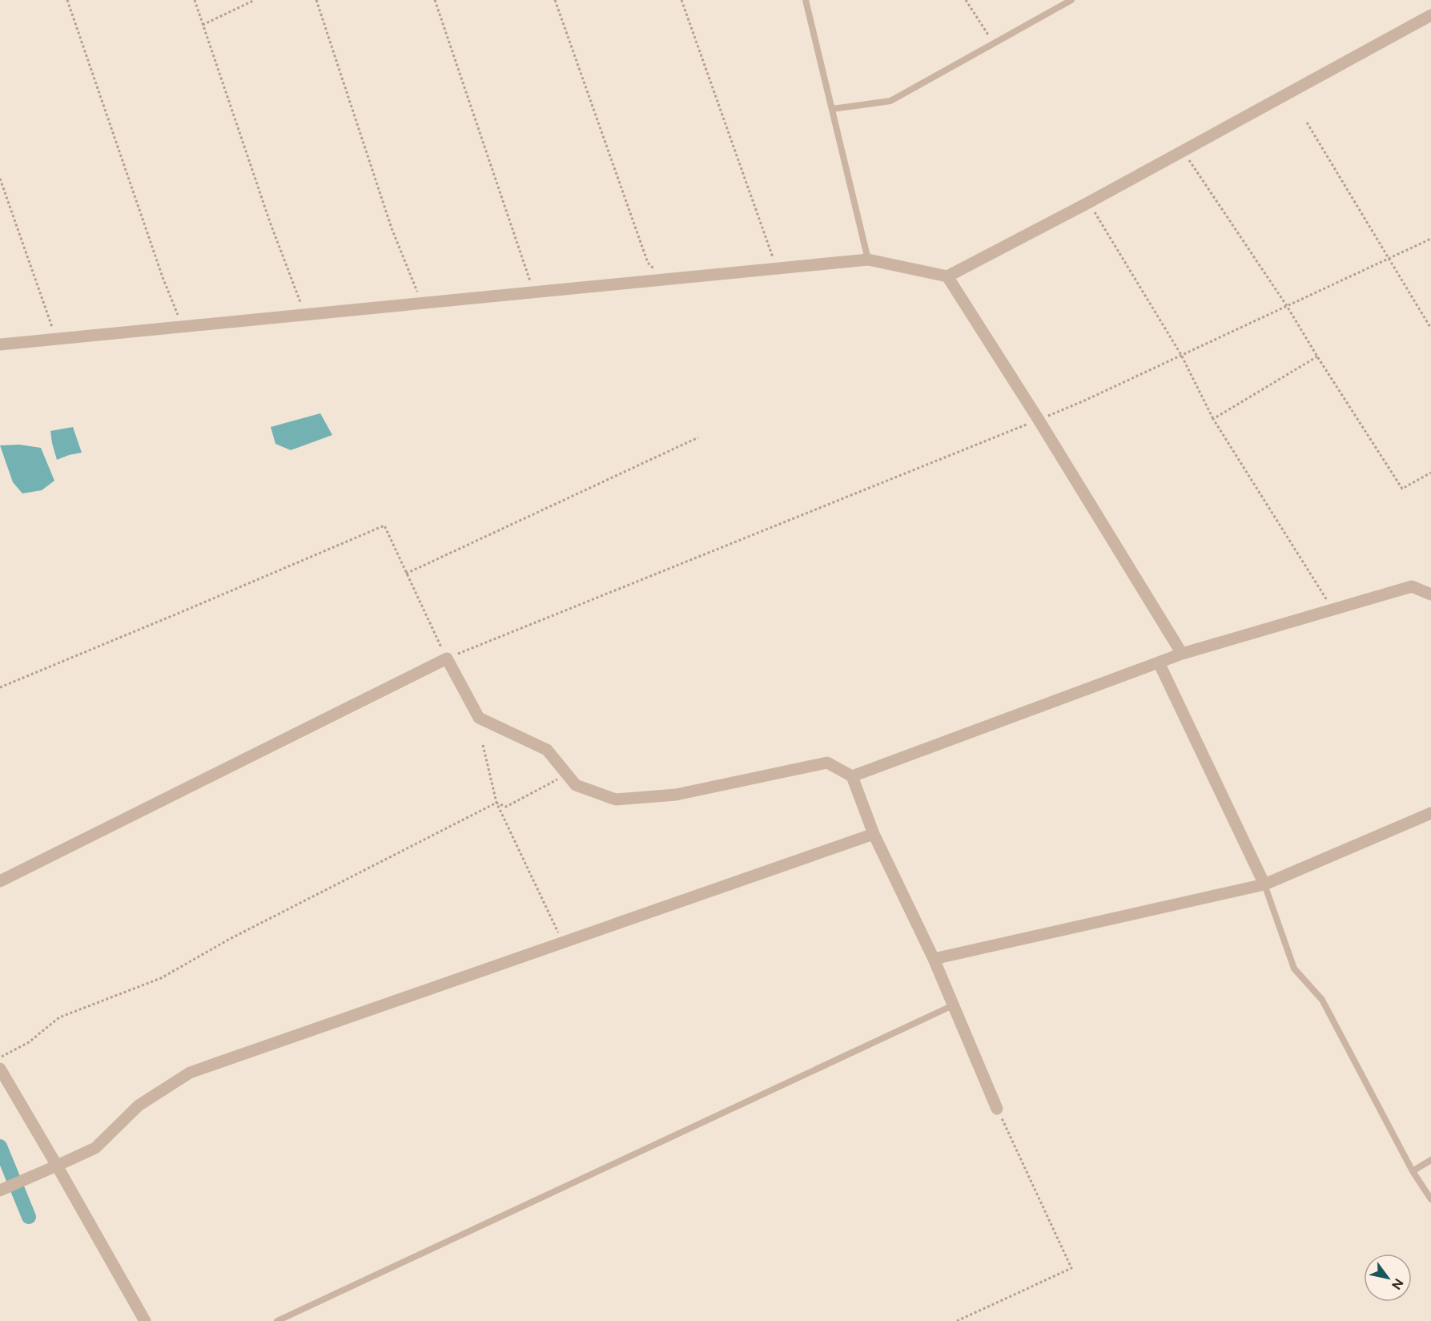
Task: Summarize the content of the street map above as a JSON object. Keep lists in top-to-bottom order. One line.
{"north":"bottom right"}
